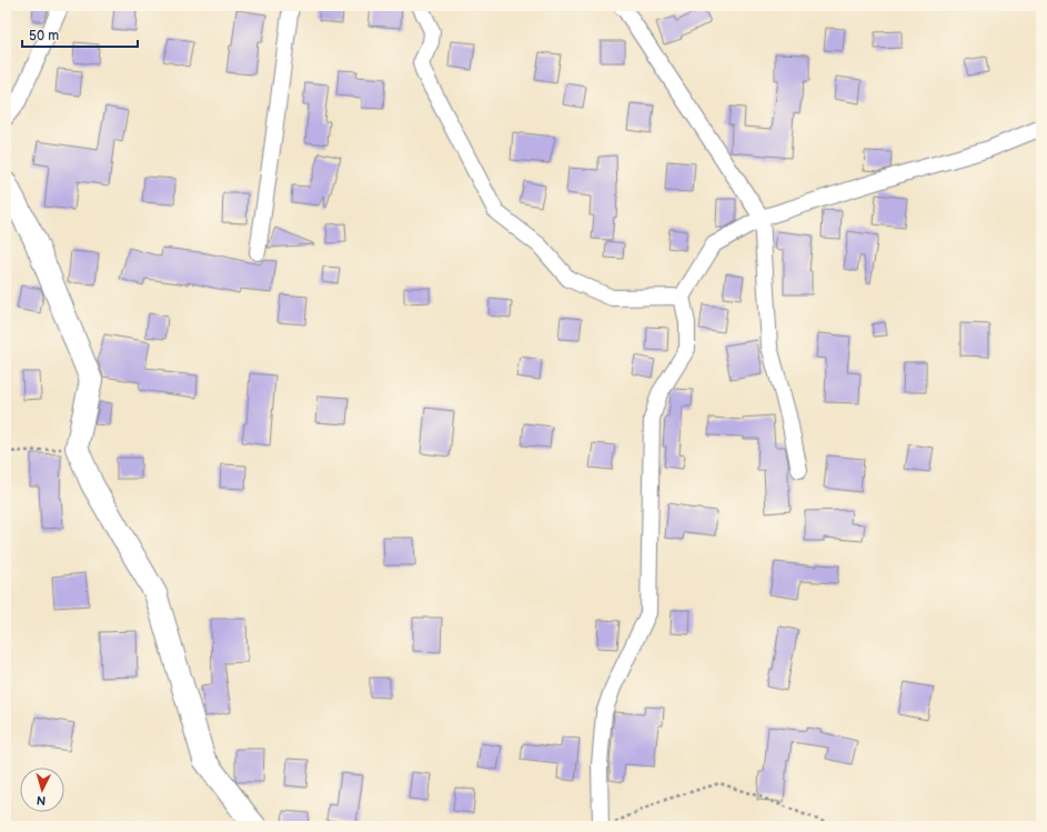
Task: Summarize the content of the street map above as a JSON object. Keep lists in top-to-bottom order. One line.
{"scale_bar":"50 m","north":"bottom"}
